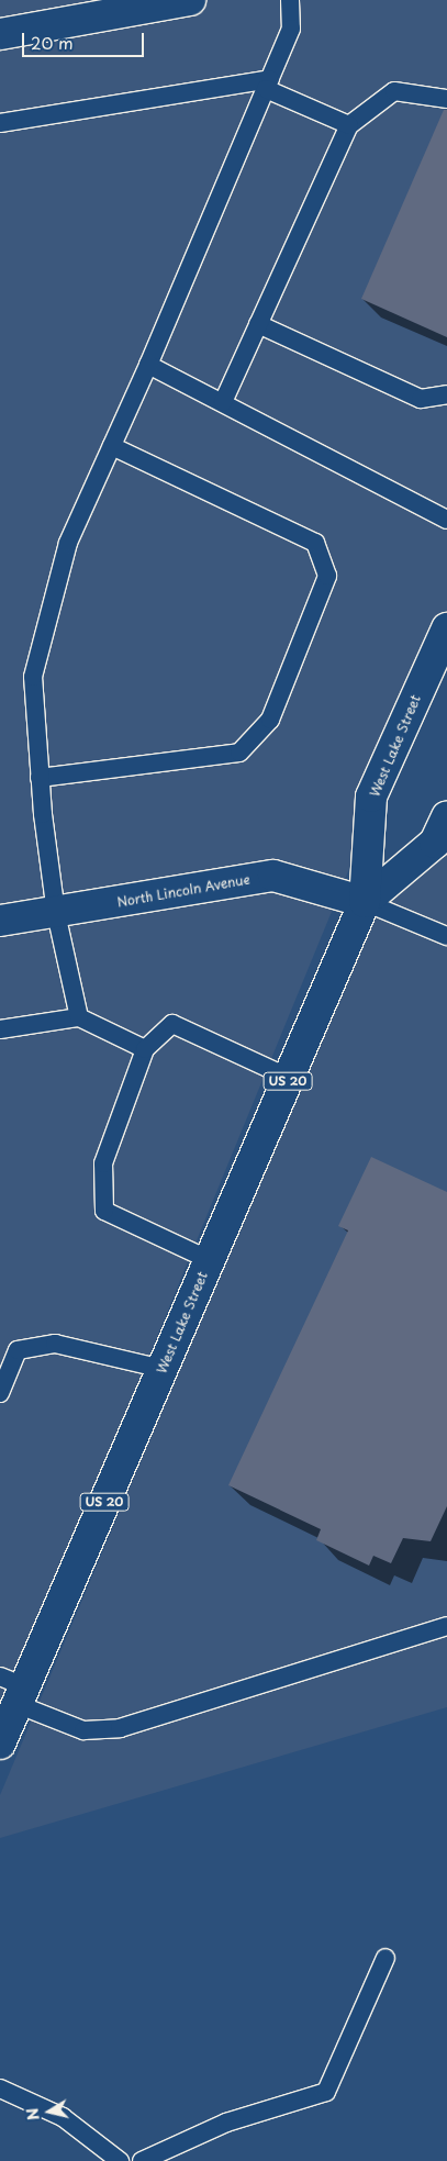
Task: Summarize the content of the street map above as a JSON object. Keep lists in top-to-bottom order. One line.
{"streets":{"main road":["West Lake Street","North Lincoln Avenue","US 20"]},"crossings":[["West Lake Street","North Lincoln Avenue"]],"scale_bar":"20 m","north":"left"}
